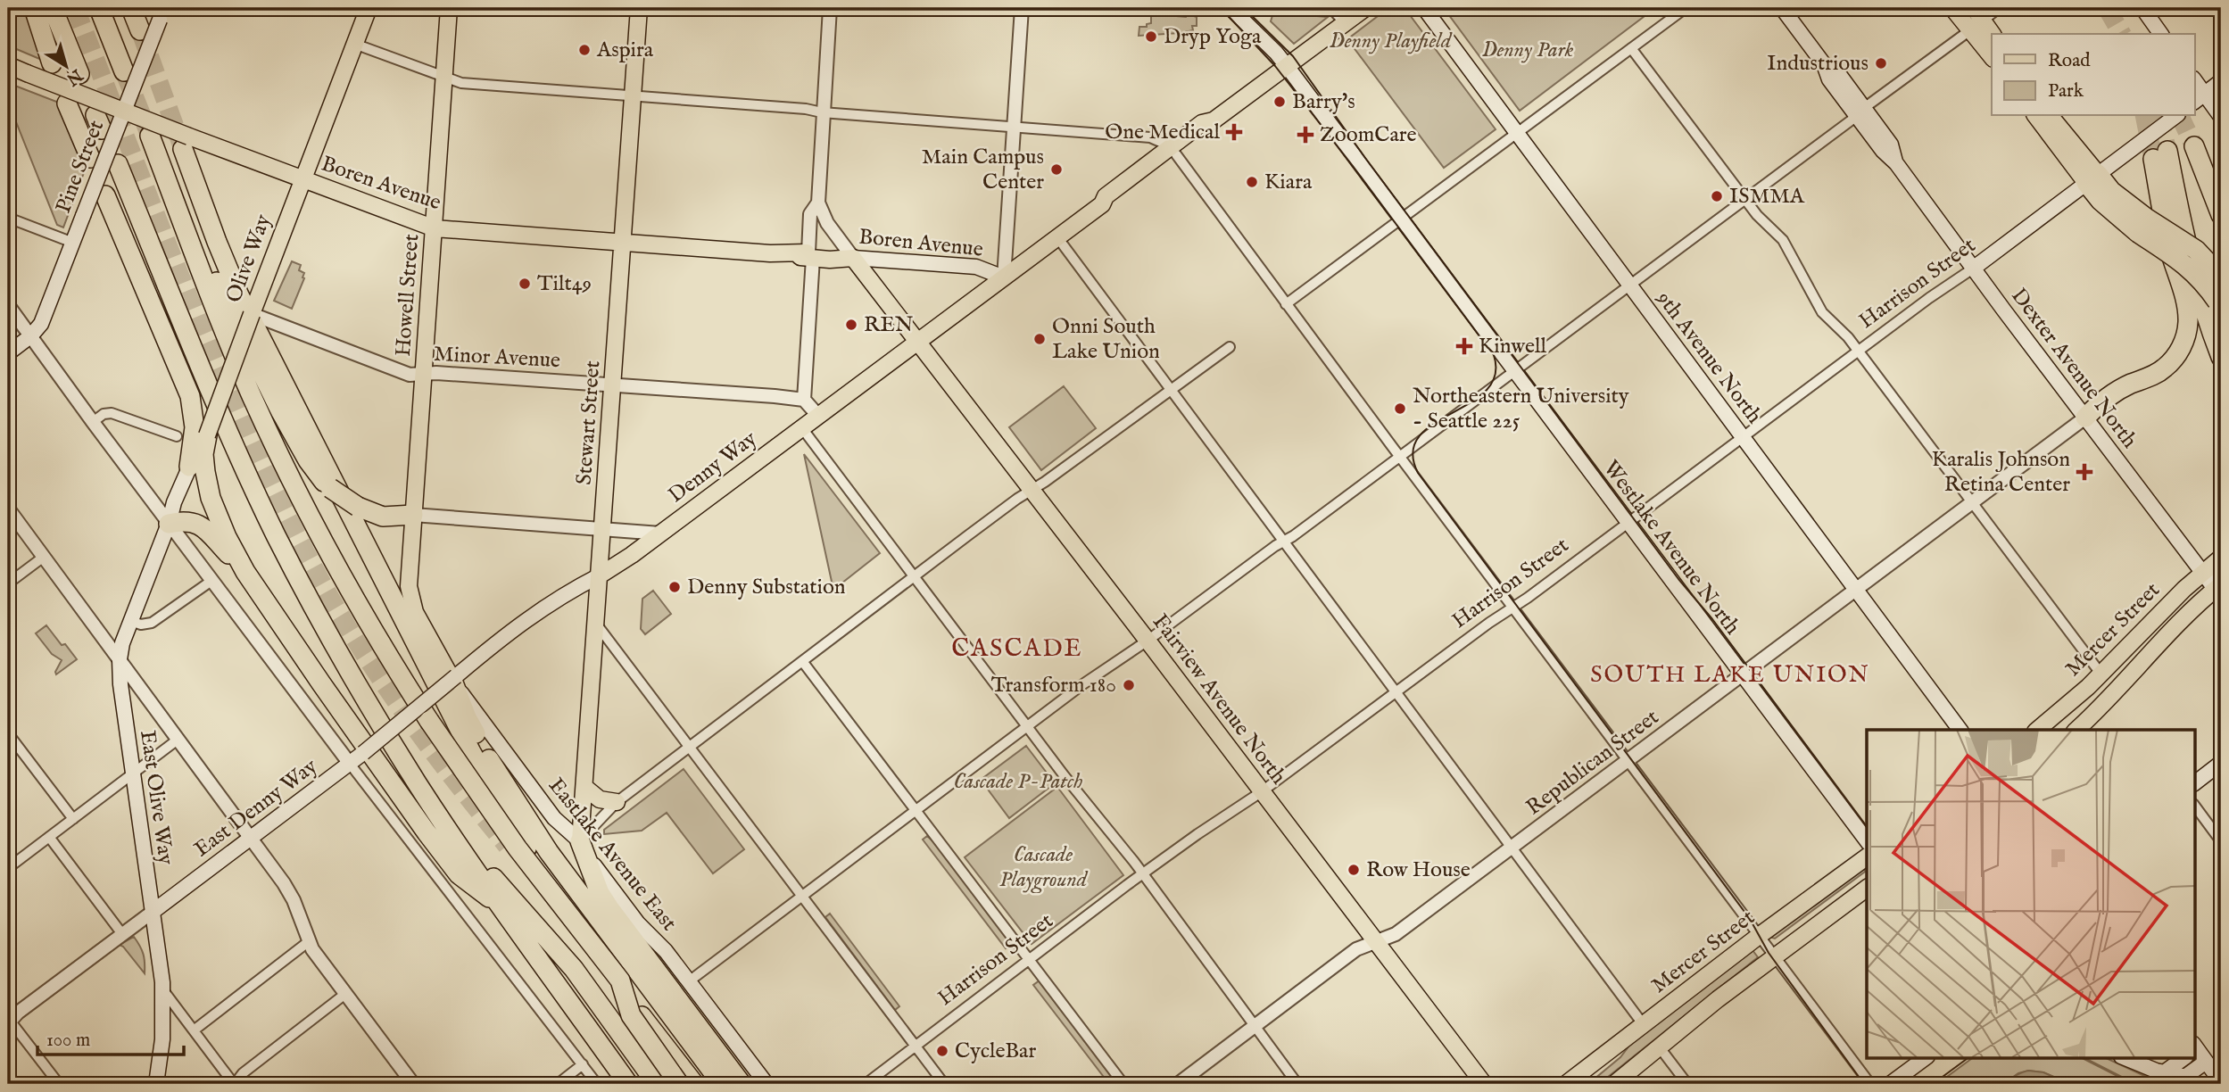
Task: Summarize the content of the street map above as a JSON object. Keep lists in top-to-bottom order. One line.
{"streets":{"main road":["Pine Street","Boren Avenue","Olive Way","Harrison Street","Howell Street","9th Avenue North","Dexter Avenue North","Stewart Street","Denny Way","Westlake Avenue North","Mercer Street","Fairview Avenue North","East Olive Way","East Denny Way","Eastlake Avenue East"],"street":["Minor Avenue","Republican Street"]},"crossings":[["Pine Street","Boren Avenue"],["Boren Avenue","Olive Way"],["Boren Avenue","Howell Street"],["Boren Avenue","Stewart Street"],["Boren Avenue","Denny Way"],["Boren Avenue","Fairview Avenue North"],["Olive Way","Minor Avenue"],["Olive Way","East Olive Way"],["Harrison Street","9th Avenue North"],["Harrison Street","Dexter Avenue North"],["Harrison Street","Westlake Avenue North"],["Harrison Street","Fairview Avenue North"],["Howell Street","Minor Avenue"],["Howell Street","Eastlake Avenue East"],["Minor Avenue","Stewart Street"],["9th Avenue North","Republican Street"],["Dexter Avenue North","Mercer Street"],["Dexter Avenue North","Republican Street"],["Stewart Street","Denny Way"],["Stewart Street","Eastlake Avenue East"],["Denny Way","Westlake Avenue North"],["Denny Way","Fairview Avenue North"],["Denny Way","East Denny Way"],["Westlake Avenue North","Republican Street"],["Fairview Avenue North","Republican Street"],["East Olive Way","East Denny Way"]],"districts":["CASCADE","SOUTH LAKE UNION"],"parks":["Denny Playfield","Denny Park","Cascade P-Patch","Cascade Playground"],"places":{"other":["Dryp Yoga","Aspira","Industrious","Barry's","Main Campus Center","Kiara","ISMMA","Tilt49","REN","Onni South Lake Union","Northeastern University - Seattle 225","Denny Substation","Transform 180","Row House","CycleBar"],"health":["One Medical","ZoomCare","Kinwell","Karalis Johnson Retina Center"]},"legend":["Road","Park"],"scale_bar":"100 m","north":"bottom right"}
